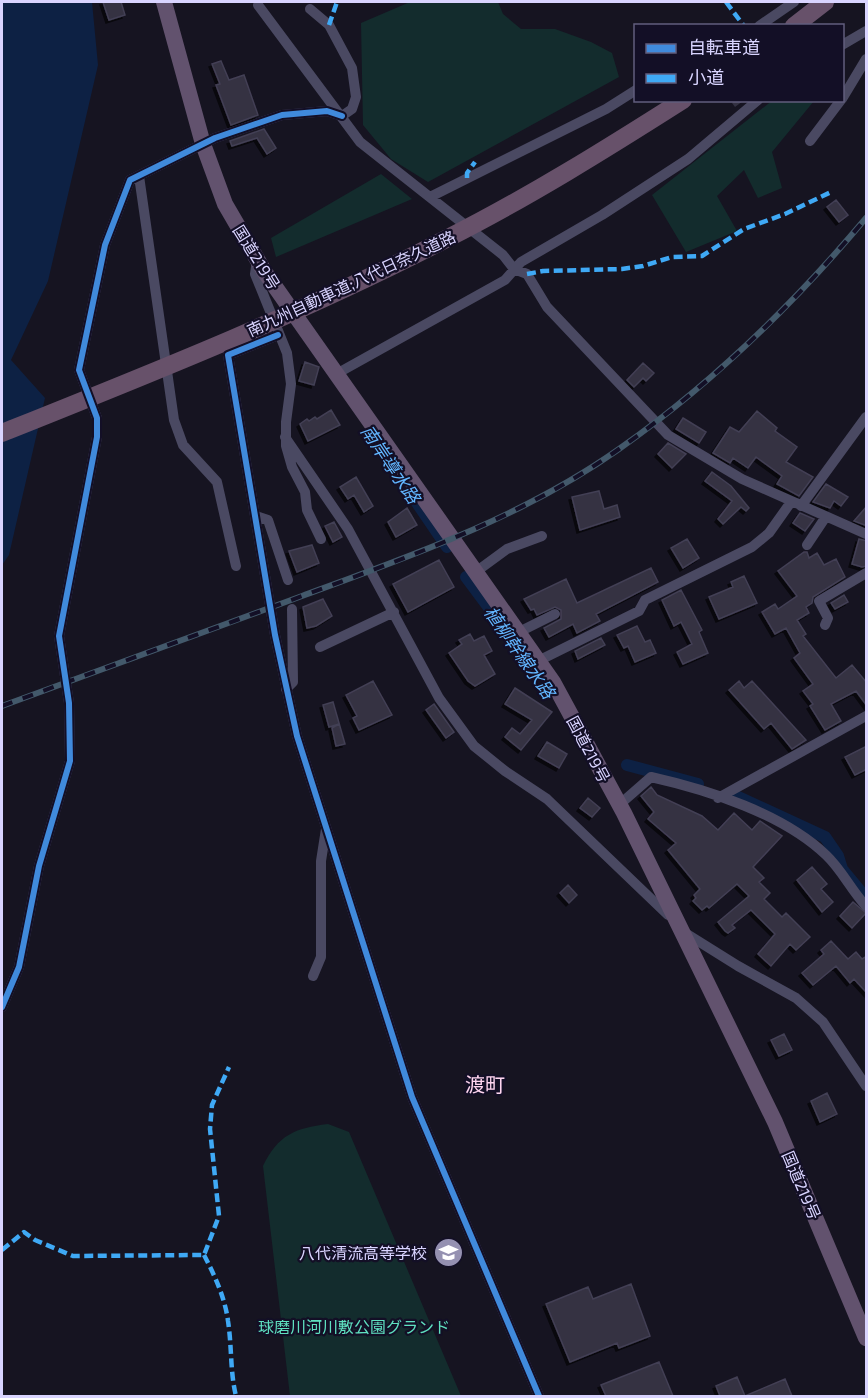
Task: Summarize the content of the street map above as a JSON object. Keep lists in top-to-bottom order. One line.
{"streets":{"highway":["国道219号","南九州自動車道;八代日奈久道路"]},"districts":["渡町"],"water":["南岸導水路","植柳幹線水路"],"parks":["球磨川河川敷公園グランド"],"places":{"school or university":["八代清流高等学校"]},"legend":["自転車道","小道"]}
